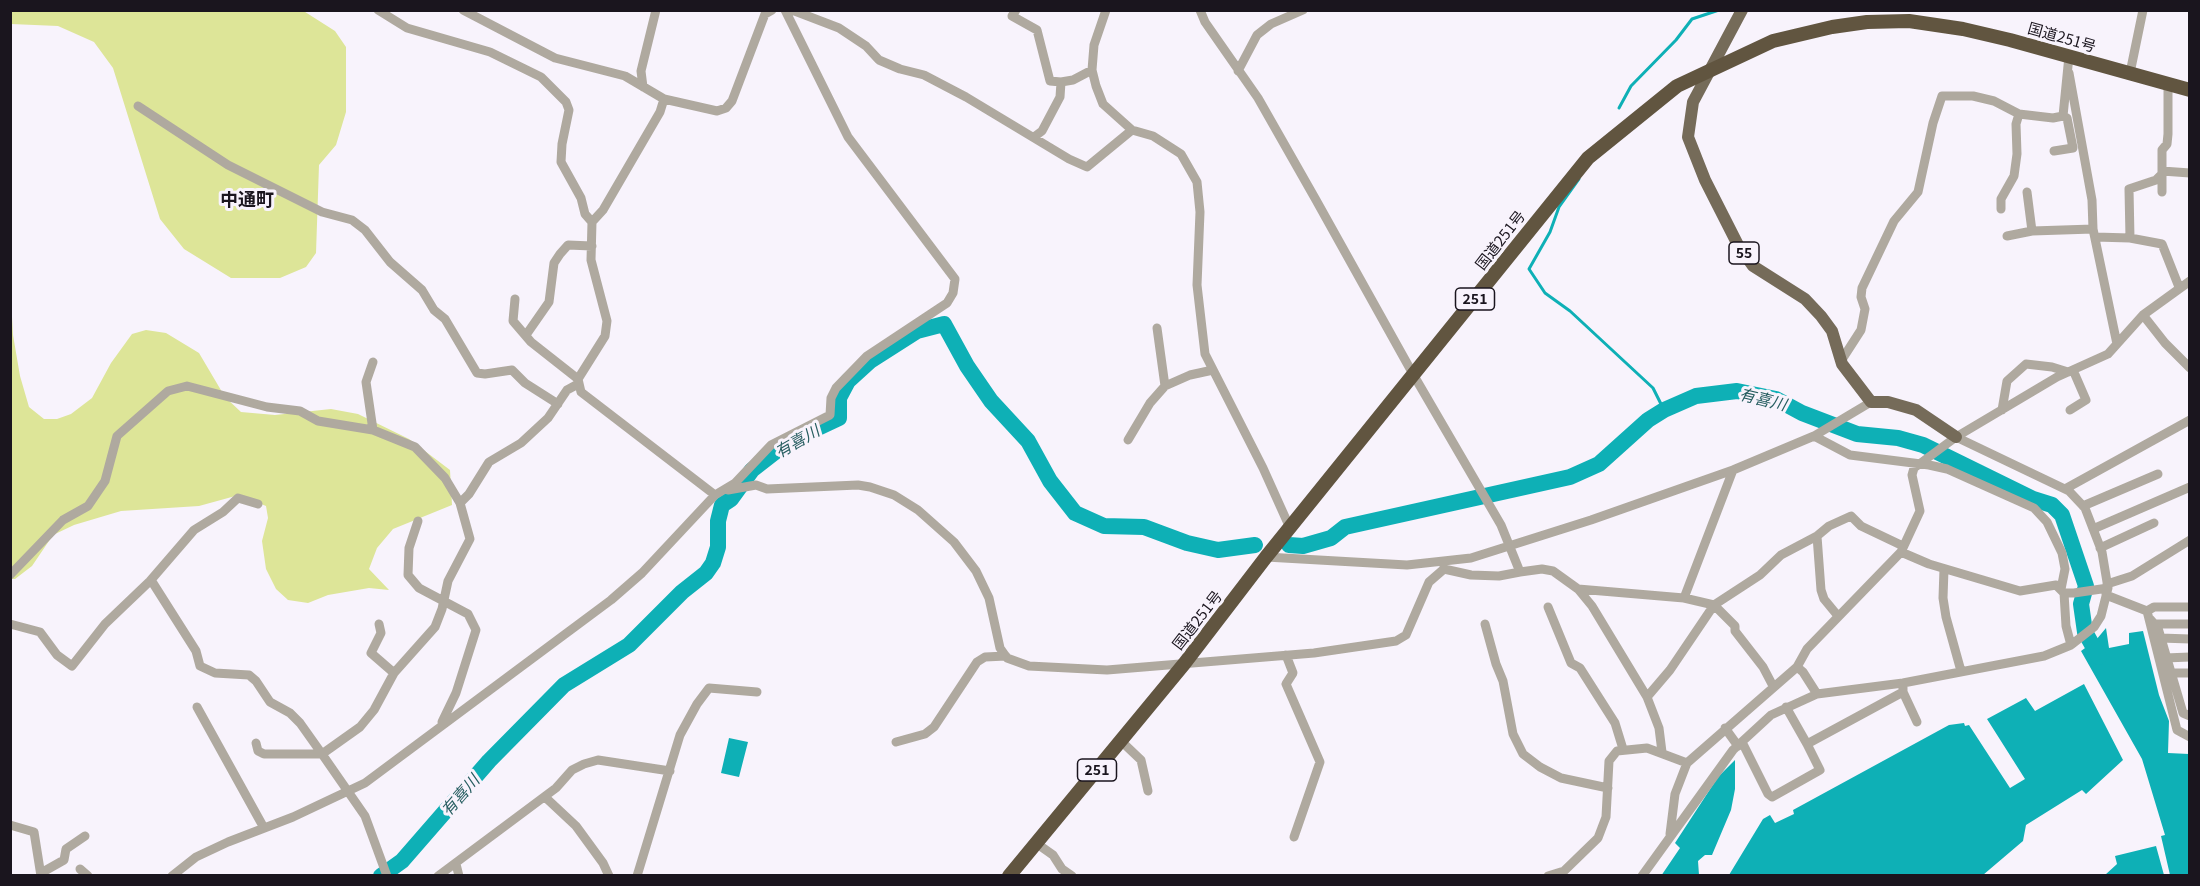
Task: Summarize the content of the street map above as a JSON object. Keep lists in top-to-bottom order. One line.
{"streets":{"highway":["国道251号","251"],"main road":["55"]},"crossings":[["国道251号","55"]],"districts":["中通町"],"water":["有喜川"]}
